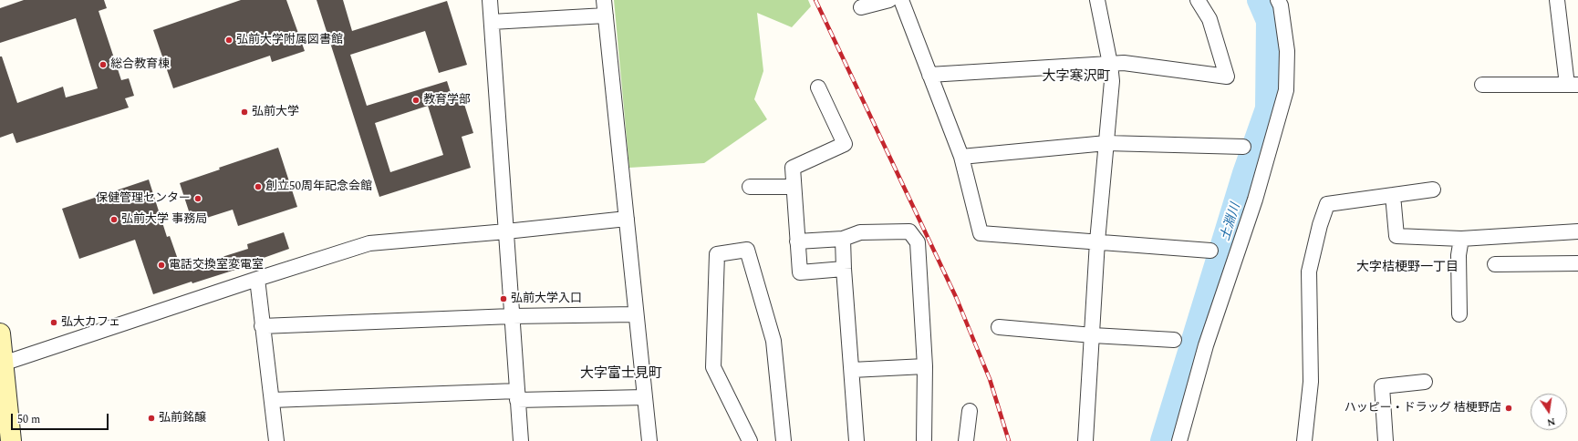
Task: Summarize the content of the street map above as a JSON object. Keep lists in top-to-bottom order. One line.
{"districts":["大字寒沢町","大字桔梗野一丁目","大字富士見町"],"water":["土淵川"],"places":["弘前大学附属図書館","総合教育棟","教育学部","弘前大学","創立50周年記念会館","保健管理センター","弘前大学 事務局","電話交換室変電室","弘前大学入口","弘大カフェ","ハッピー・ドラッグ 桔梗野店","弘前銘醸"],"scale_bar":"50 m","north":"bottom"}
